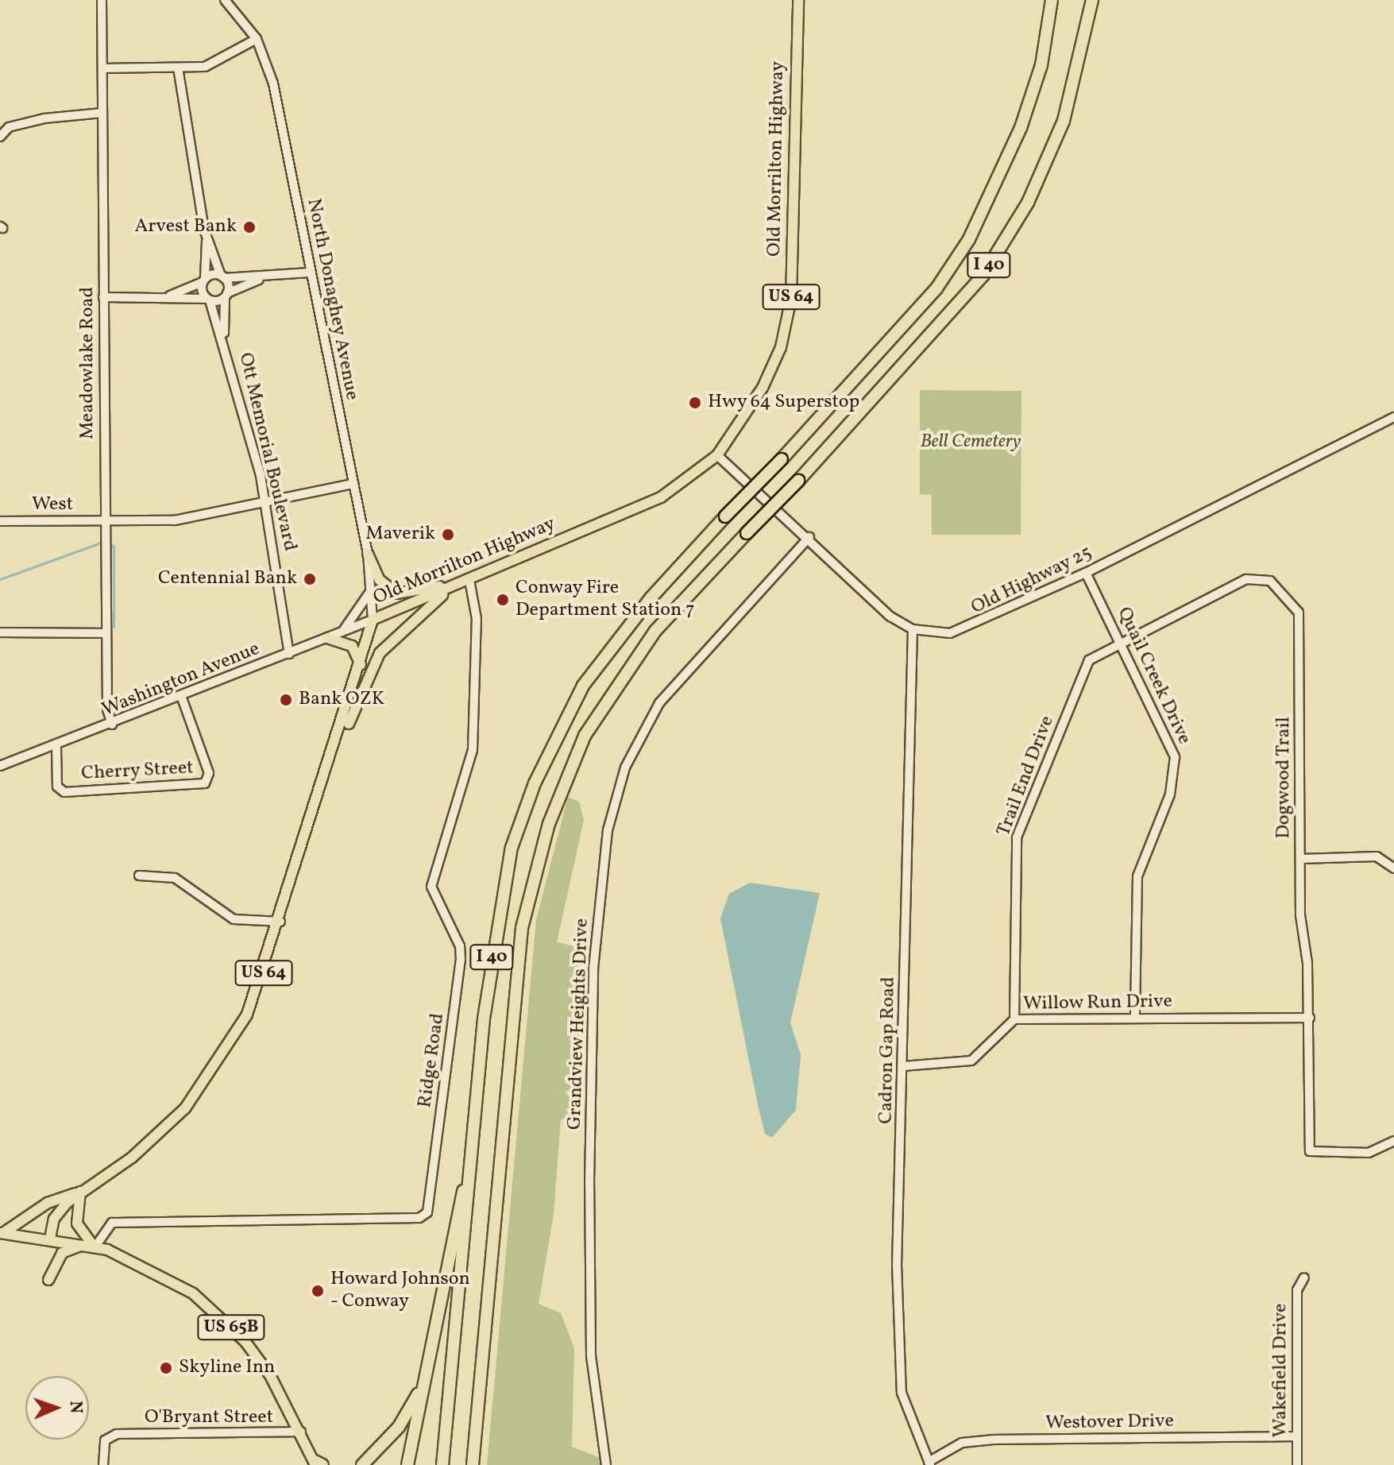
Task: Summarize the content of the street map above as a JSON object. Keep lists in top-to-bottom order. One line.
{"streets":{"highway":["I 40"],"main road":["Old Morrilton Highway","US 64","US 65B"],"street":["North Donaghey Avenue","Meadowlake Road","Ott Memorial Boulevard","West","Old Highway 25","Quail Creek Drive","Washington Avenue","Cherry Street","Trail End Drive","Dogwood Trail","Willow Run Drive","Grandview Heights Drive","Cadron Gap Road","Ridge Road","Wakefield Drive","O'Bryant Street","Westover Drive"]},"crossings":[["Old Morrilton Highway","US 64"],["Old Morrilton Highway","North Donaghey Avenue"],["Old Morrilton Highway","Old Highway 25"],["Old Morrilton Highway","Washington Avenue"],["Old Morrilton Highway","Ridge Road"],["Old Morrilton Highway","US 65B"],["US 64","US 65B"],["North Donaghey Avenue","West"],["North Donaghey Avenue","Washington Avenue"],["Meadowlake Road","West"],["Meadowlake Road","Washington Avenue"],["Ott Memorial Boulevard","West"],["Ott Memorial Boulevard","Washington Avenue"],["Old Highway 25","Quail Creek Drive"],["Old Highway 25","Grandview Heights Drive"],["Old Highway 25","Cadron Gap Road"],["Quail Creek Drive","Trail End Drive"],["Quail Creek Drive","Dogwood Trail"],["Quail Creek Drive","Willow Run Drive"],["Washington Avenue","Cherry Street"],["Trail End Drive","Dogwood Trail"],["Trail End Drive","Willow Run Drive"],["Dogwood Trail","Willow Run Drive"],["Willow Run Drive","Cadron Gap Road"],["Cadron Gap Road","Westover Drive"],["Ridge Road","US 65B"],["US 65B","O'Bryant Street"],["Wakefield Drive","Westover Drive"]],"parks":["Bell Cemetery"],"places":["Arvest Bank","Hwy 64 Superstop","Maverik","Centennial Bank","Conway Fire Department Station 7","Bank OZK","Howard Johnson - Conway","Skyline Inn"],"north":"right"}
